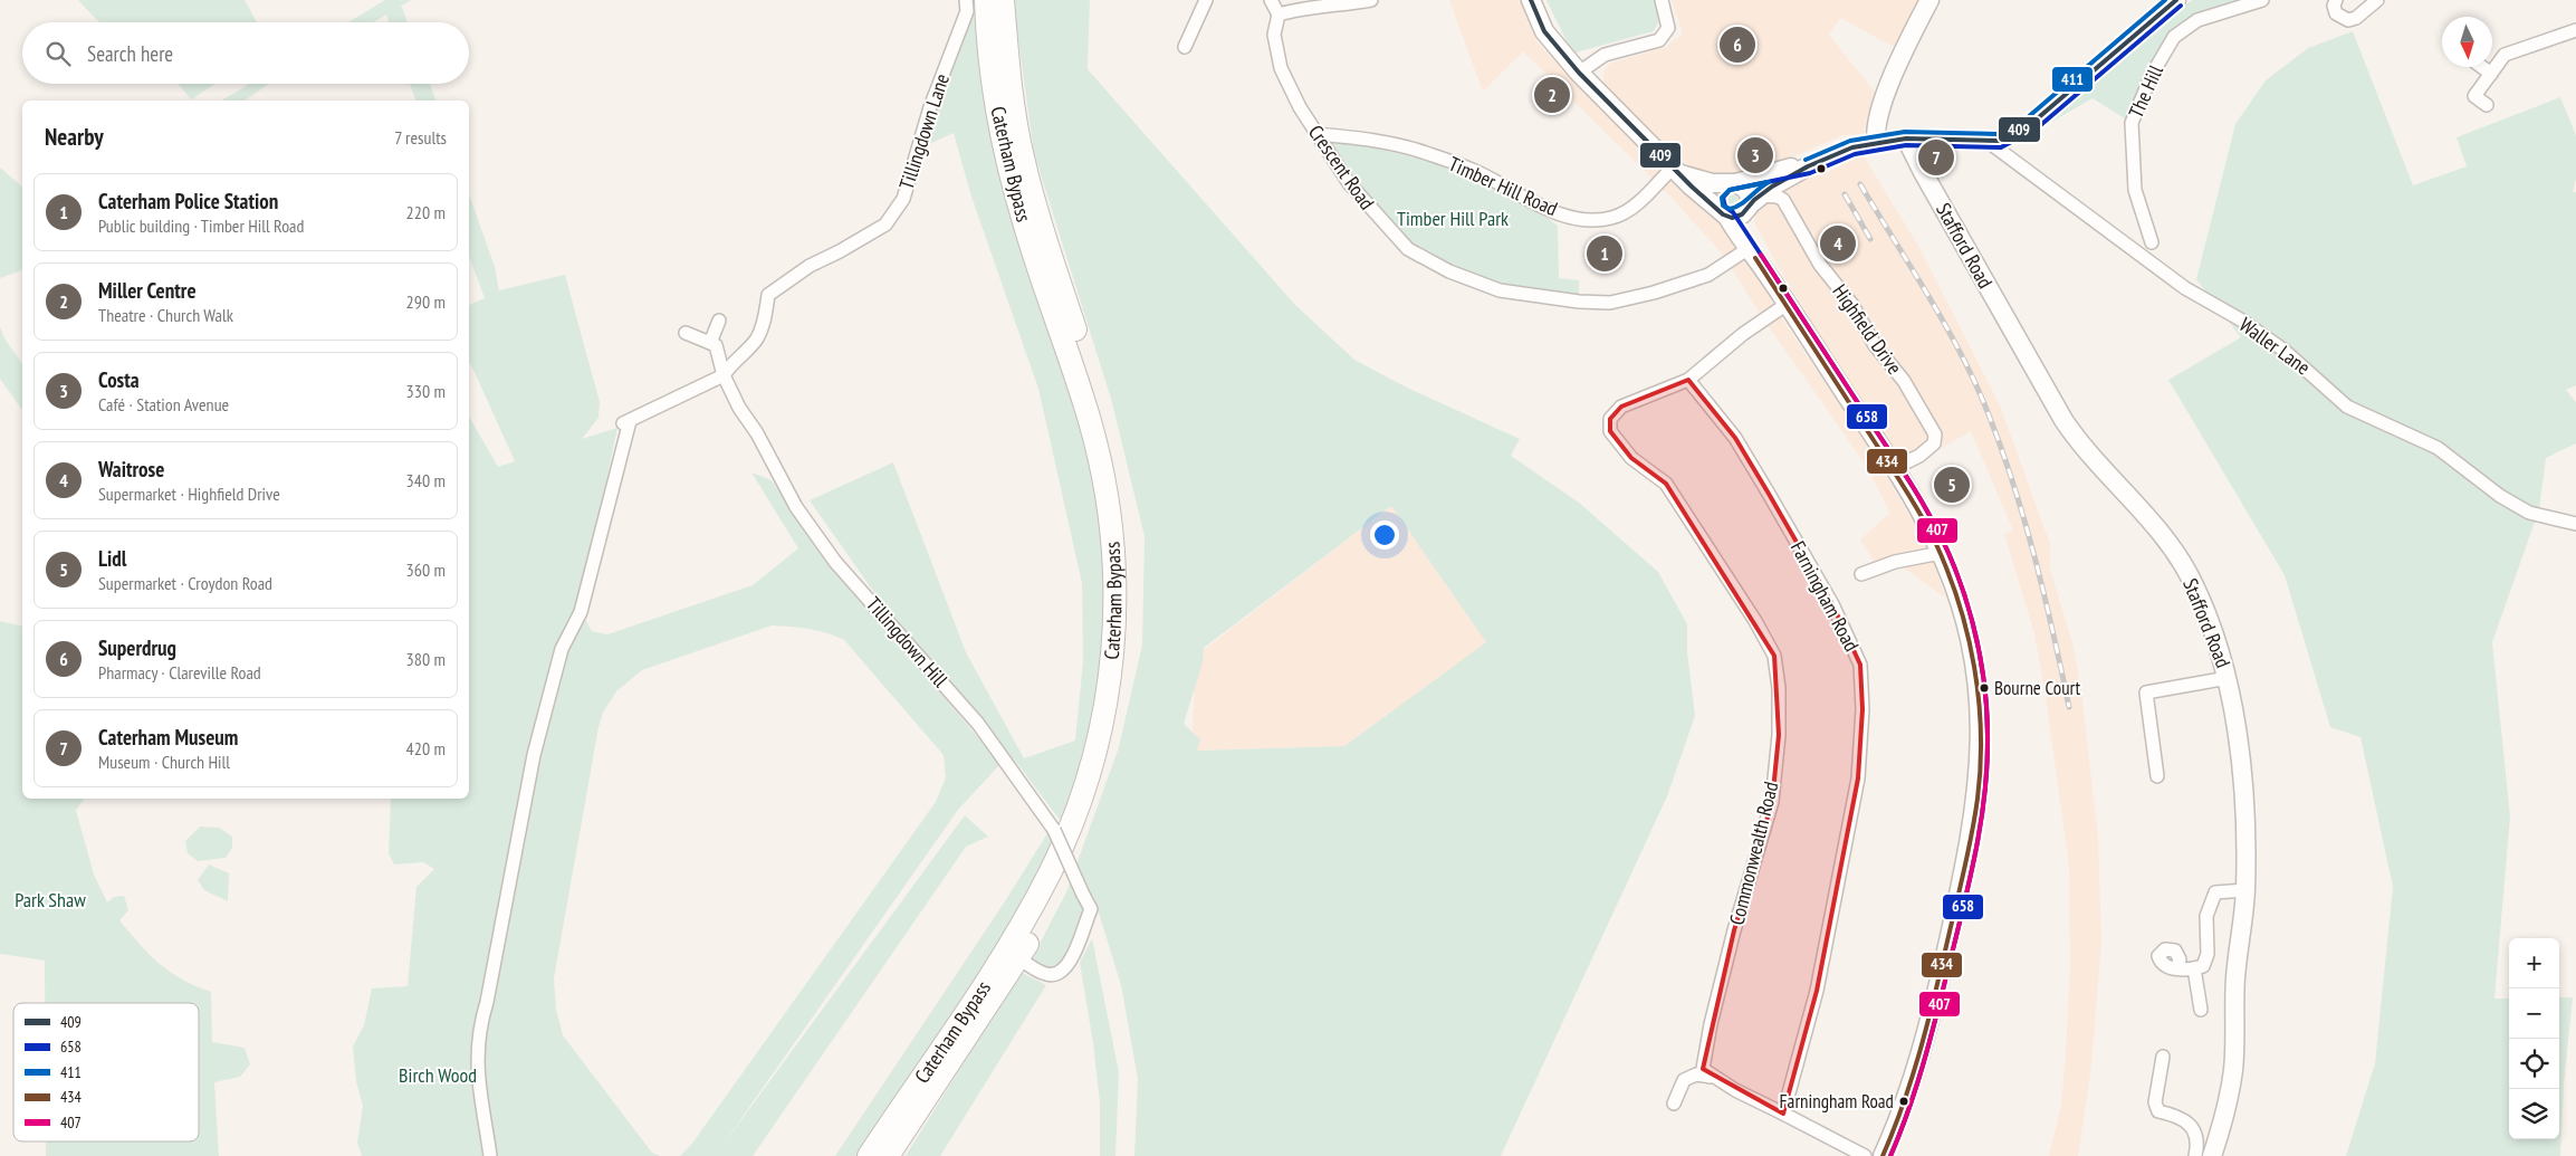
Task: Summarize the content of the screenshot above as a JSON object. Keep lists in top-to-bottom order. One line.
{"streets":{"highway":["Caterham Bypass"],"main road":["Stafford Road"],"street":["The Hill","Tillingdown Lane","Crescent Road","Timber Hill Road","Highfield Drive","Waller Lane","Farningham Road","Tillingdown Hill","Commonwealth Road"]},"crossings":[["Tillingdown Lane","Tillingdown Hill"],["Caterham Bypass","Tillingdown Hill"],["Crescent Road","Timber Hill Road"],["Farningham Road","Commonwealth Road"]],"parks":["Timber Hill Park","Park Shaw","Birch Wood"],"places":["Bourne Court","Farningham Road"],"lines":["transit line 409","transit line 411","transit line 658","transit line 407","transit line 434"],"legend":["409","658","411","434","407"],"north":"bottom","page":{"search":"Search here","pins":["6","2","3","7","4","1","5"],"heading":["Nearby","7 results"],"list":[{"mark":"1","name":"Caterham Police Station","note":"Public building · Timber Hill Road","value":"220 m"},{"mark":"2","name":"Miller Centre","note":"Theatre · Church Walk","value":"290 m"},{"mark":"3","name":"Costa","note":"Café · Station Avenue","value":"330 m"},{"mark":"4","name":"Waitrose","note":"Supermarket · Highfield Drive","value":"340 m"},{"mark":"5","name":"Lidl","note":"Supermarket · Croydon Road","value":"360 m"},{"mark":"6","name":"Superdrug","note":"Pharmacy · Clareville Road","value":"380 m"},{"mark":"7","name":"Caterham Museum","note":"Museum · Church Hill","value":"420 m"}],"map_buttons":["+","−"]}}
